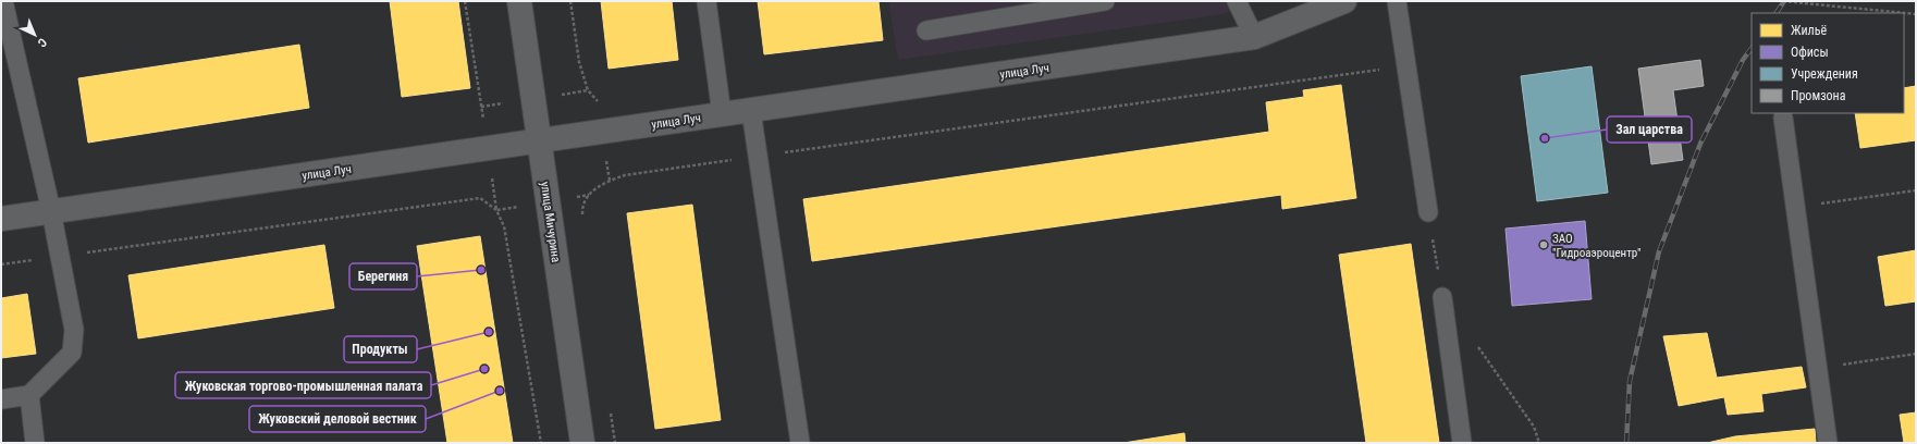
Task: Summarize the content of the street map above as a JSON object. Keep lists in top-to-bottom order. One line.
{"streets":{"street":["улица Луч","улица Мичурина"]},"crossings":[["улица Луч","улица Мичурина"]],"places":["Зал царства","ЗАО \"Гидроаэроцентр\"","Берегиня","Продукты","Жуковская торгово-промышленная палата","Жуковский деловой вестник"],"legend":["Жильё","Офисы","Учреждения","Промзона"],"north":"bottom right"}
